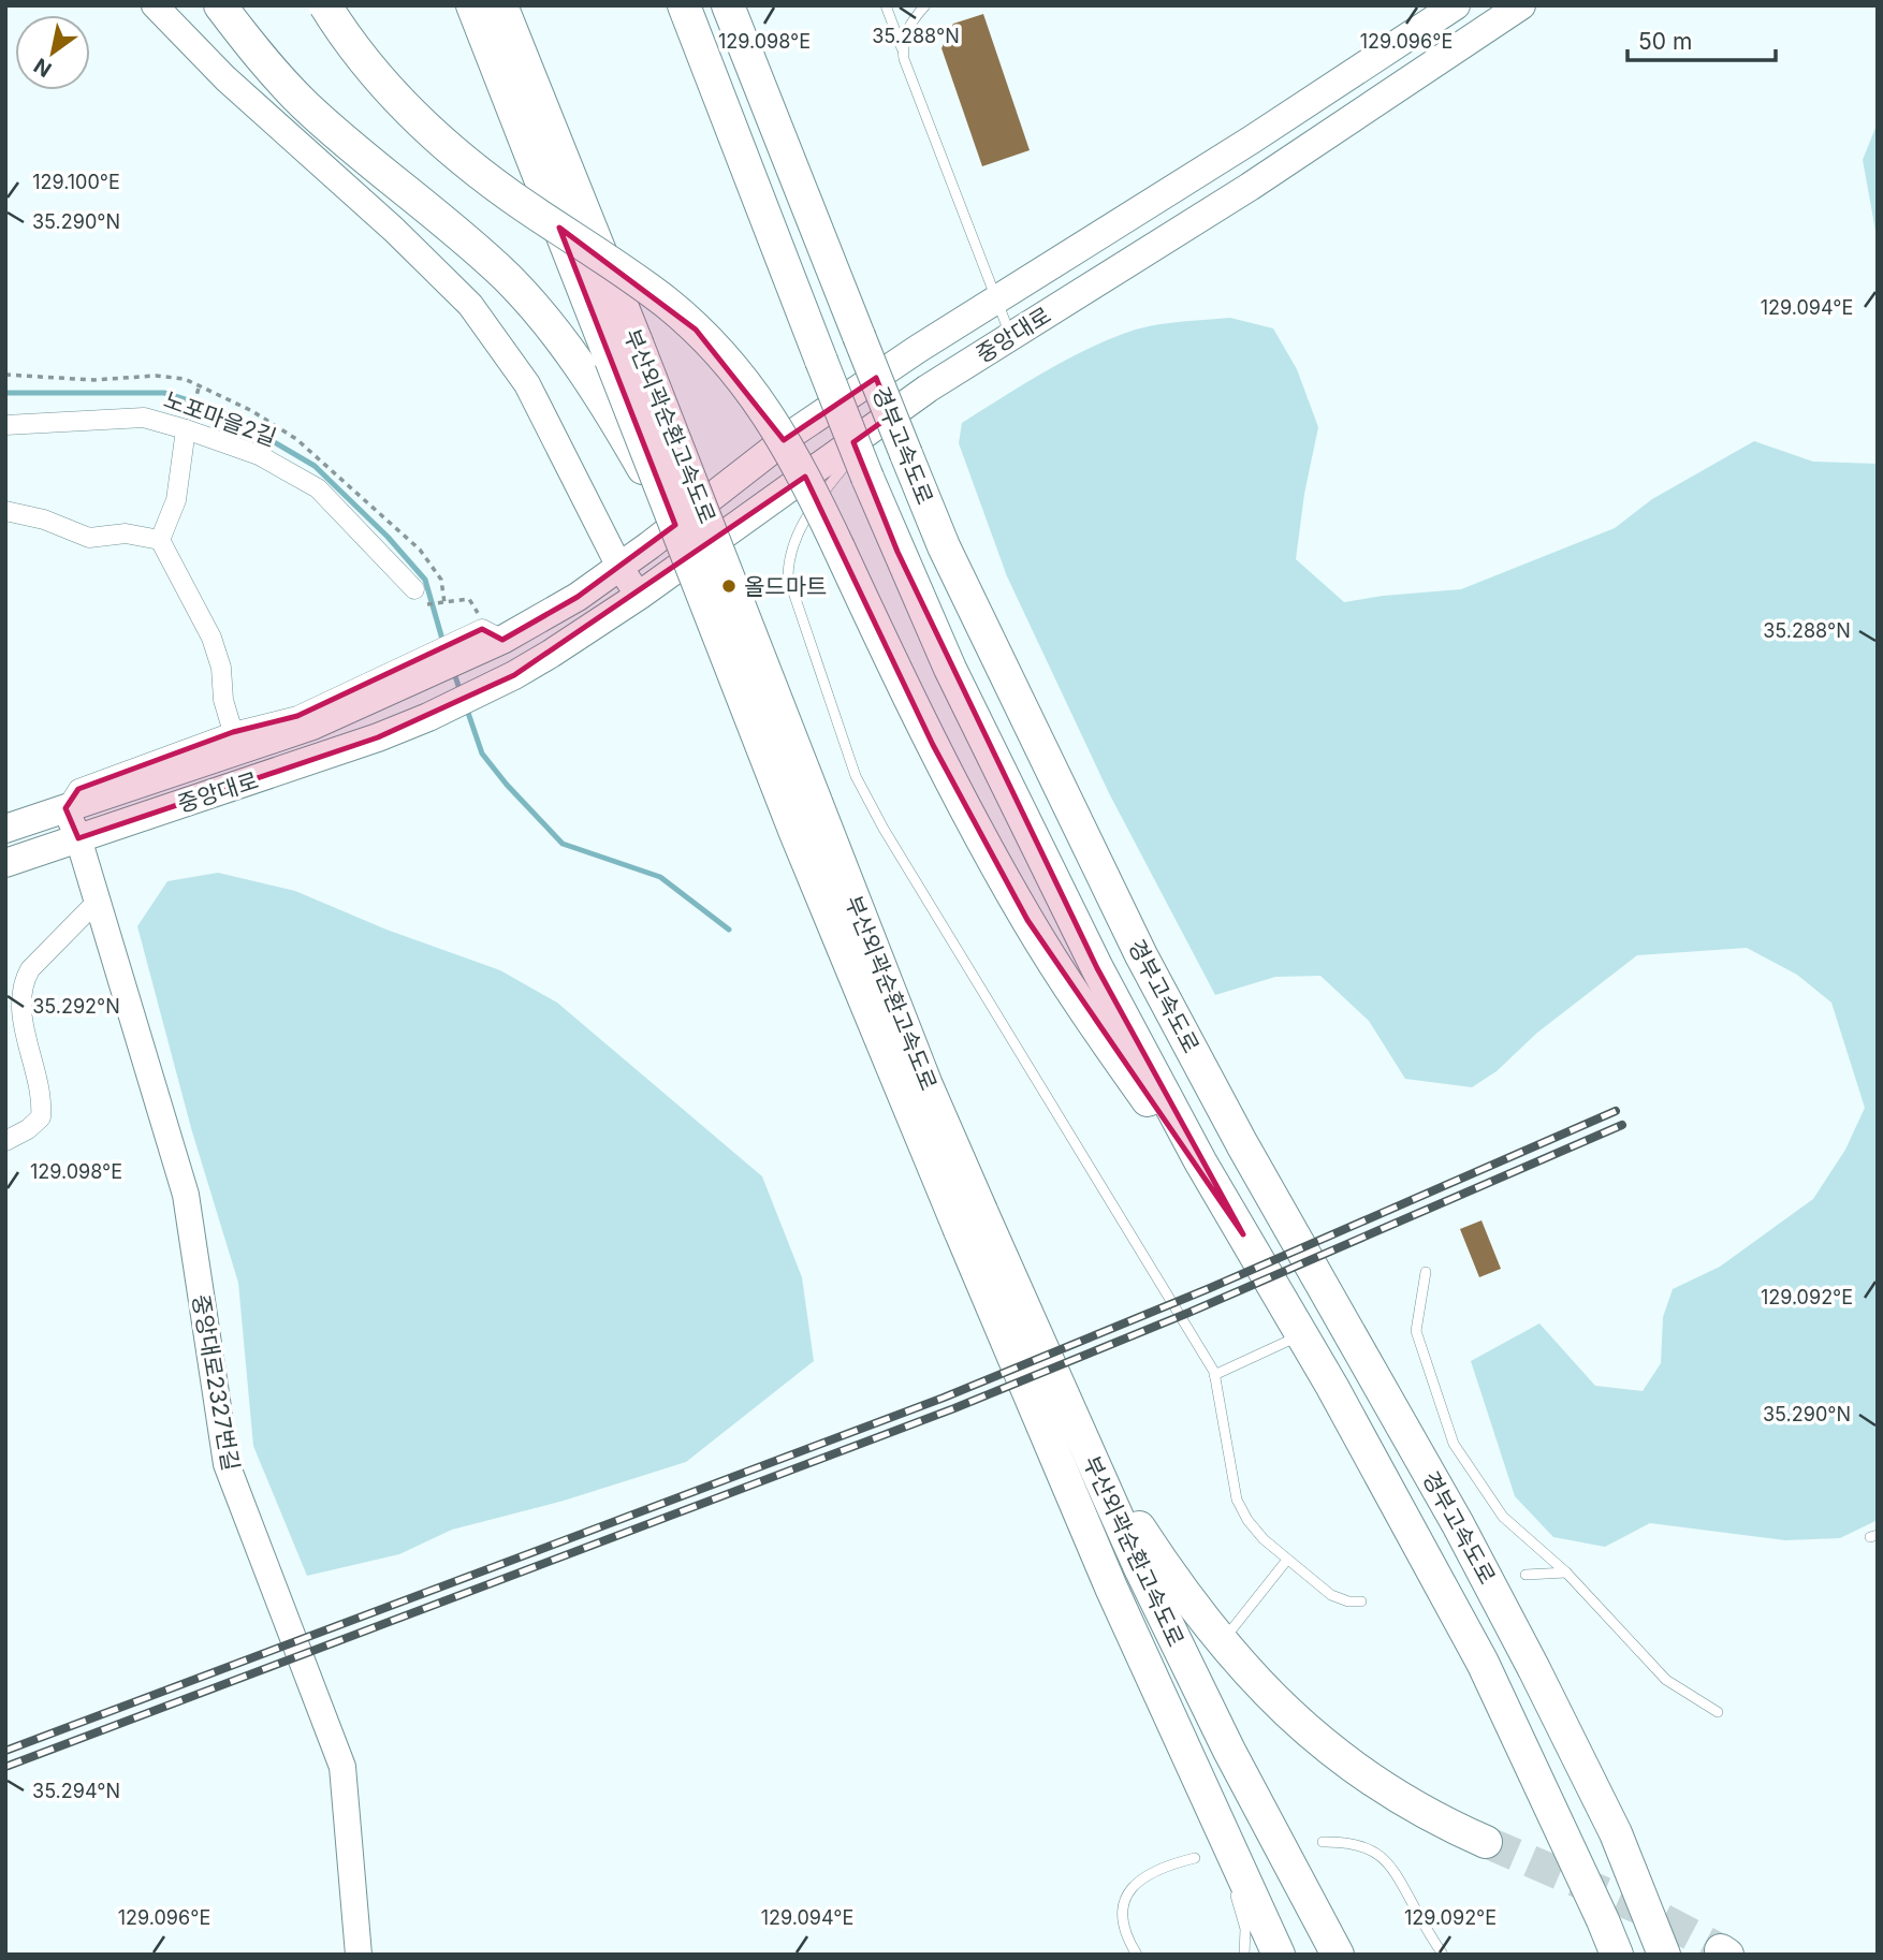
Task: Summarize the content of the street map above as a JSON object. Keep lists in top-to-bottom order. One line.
{"streets":{"highway":["부산외곽순환고속도로","경부고속도로"],"main road":["중앙대로"],"street":["노포마을2길","중앙대로2327번길"]},"crossings":[["중앙대로","중앙대로2327번길"]],"places":["올드마트"],"scale_bar":"50 m","north":"bottom left","coordinates":["35.288°N","129.096°E","129.098°E","129.100°E","35.290°N","129.094°E","35.292°N","129.092°E","35.294°N"]}
